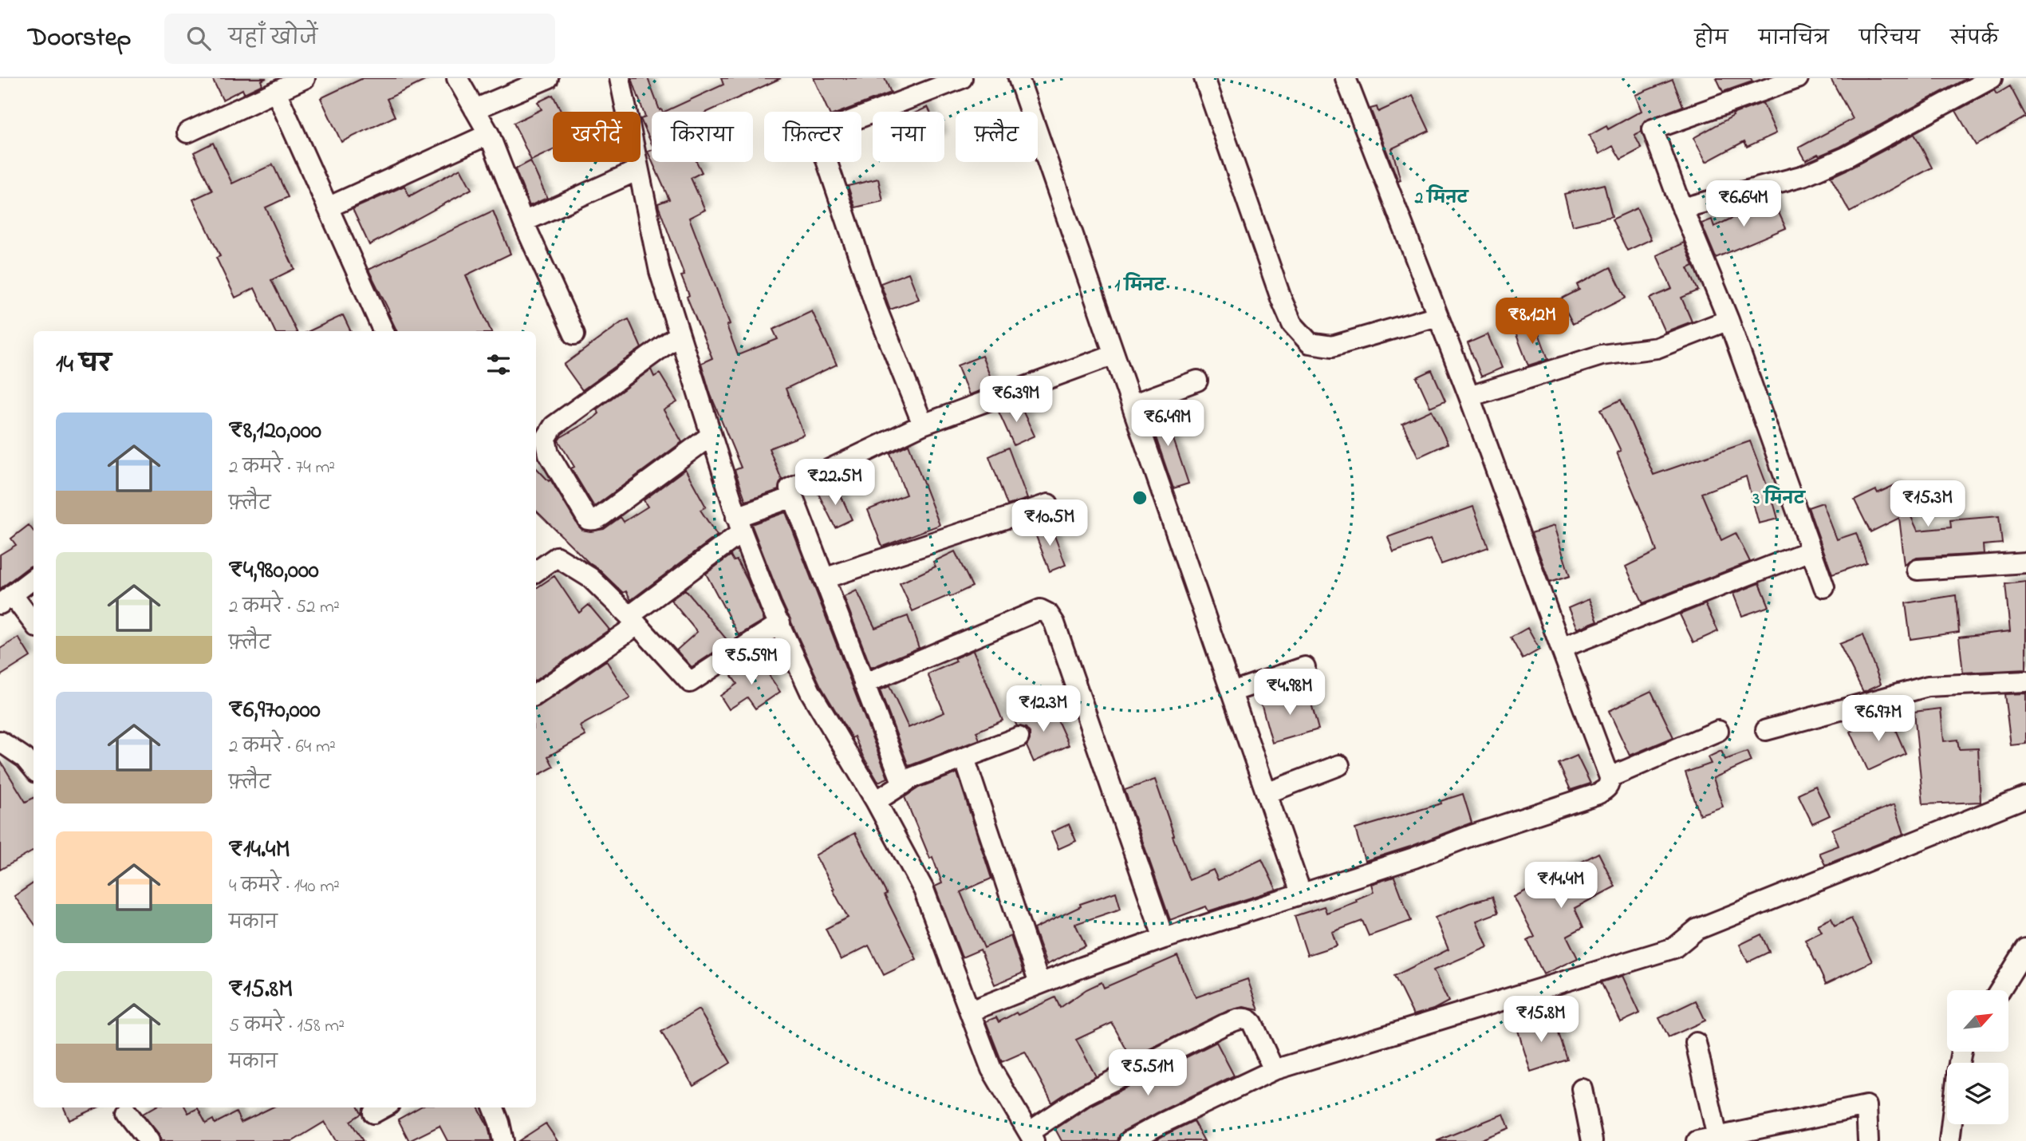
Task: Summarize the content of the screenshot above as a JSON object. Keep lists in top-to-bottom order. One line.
{"north":"top right","page":{"header":"Doorstep","search":"यहाँ खोजें","nav":["होम","मानचित्र","परिचय","संपर्क"],"chip":["खरीदें","किराया","फ़िल्टर","नया","फ़्लैट"],"price":["₹6.64M","₹8.12M","₹6.39M","₹6.49M","₹22.5M","₹15.3M","₹10.5M","₹5.59M","₹4.98M","₹12.3M","₹6.97M","₹14.4M","₹15.8M","₹5.51M"],"heading":"14 घर","list":[{"name":"₹8,120,000","note":"2 कमरे · 74 m² · फ़्लैट"},{"name":"₹4,980,000","note":"2 कमरे · 52 m² · फ़्लैट"},{"name":"₹6,970,000","note":"2 कमरे · 64 m² · फ़्लैट"},{"name":"₹14.4M","note":"4 कमरे · 140 m² · मकान"},{"name":"₹15.8M","note":"5 कमरे · 158 m² · मकान"}]},"rings":["2 मिनट","1 मिनट","3 मिनट"]}
